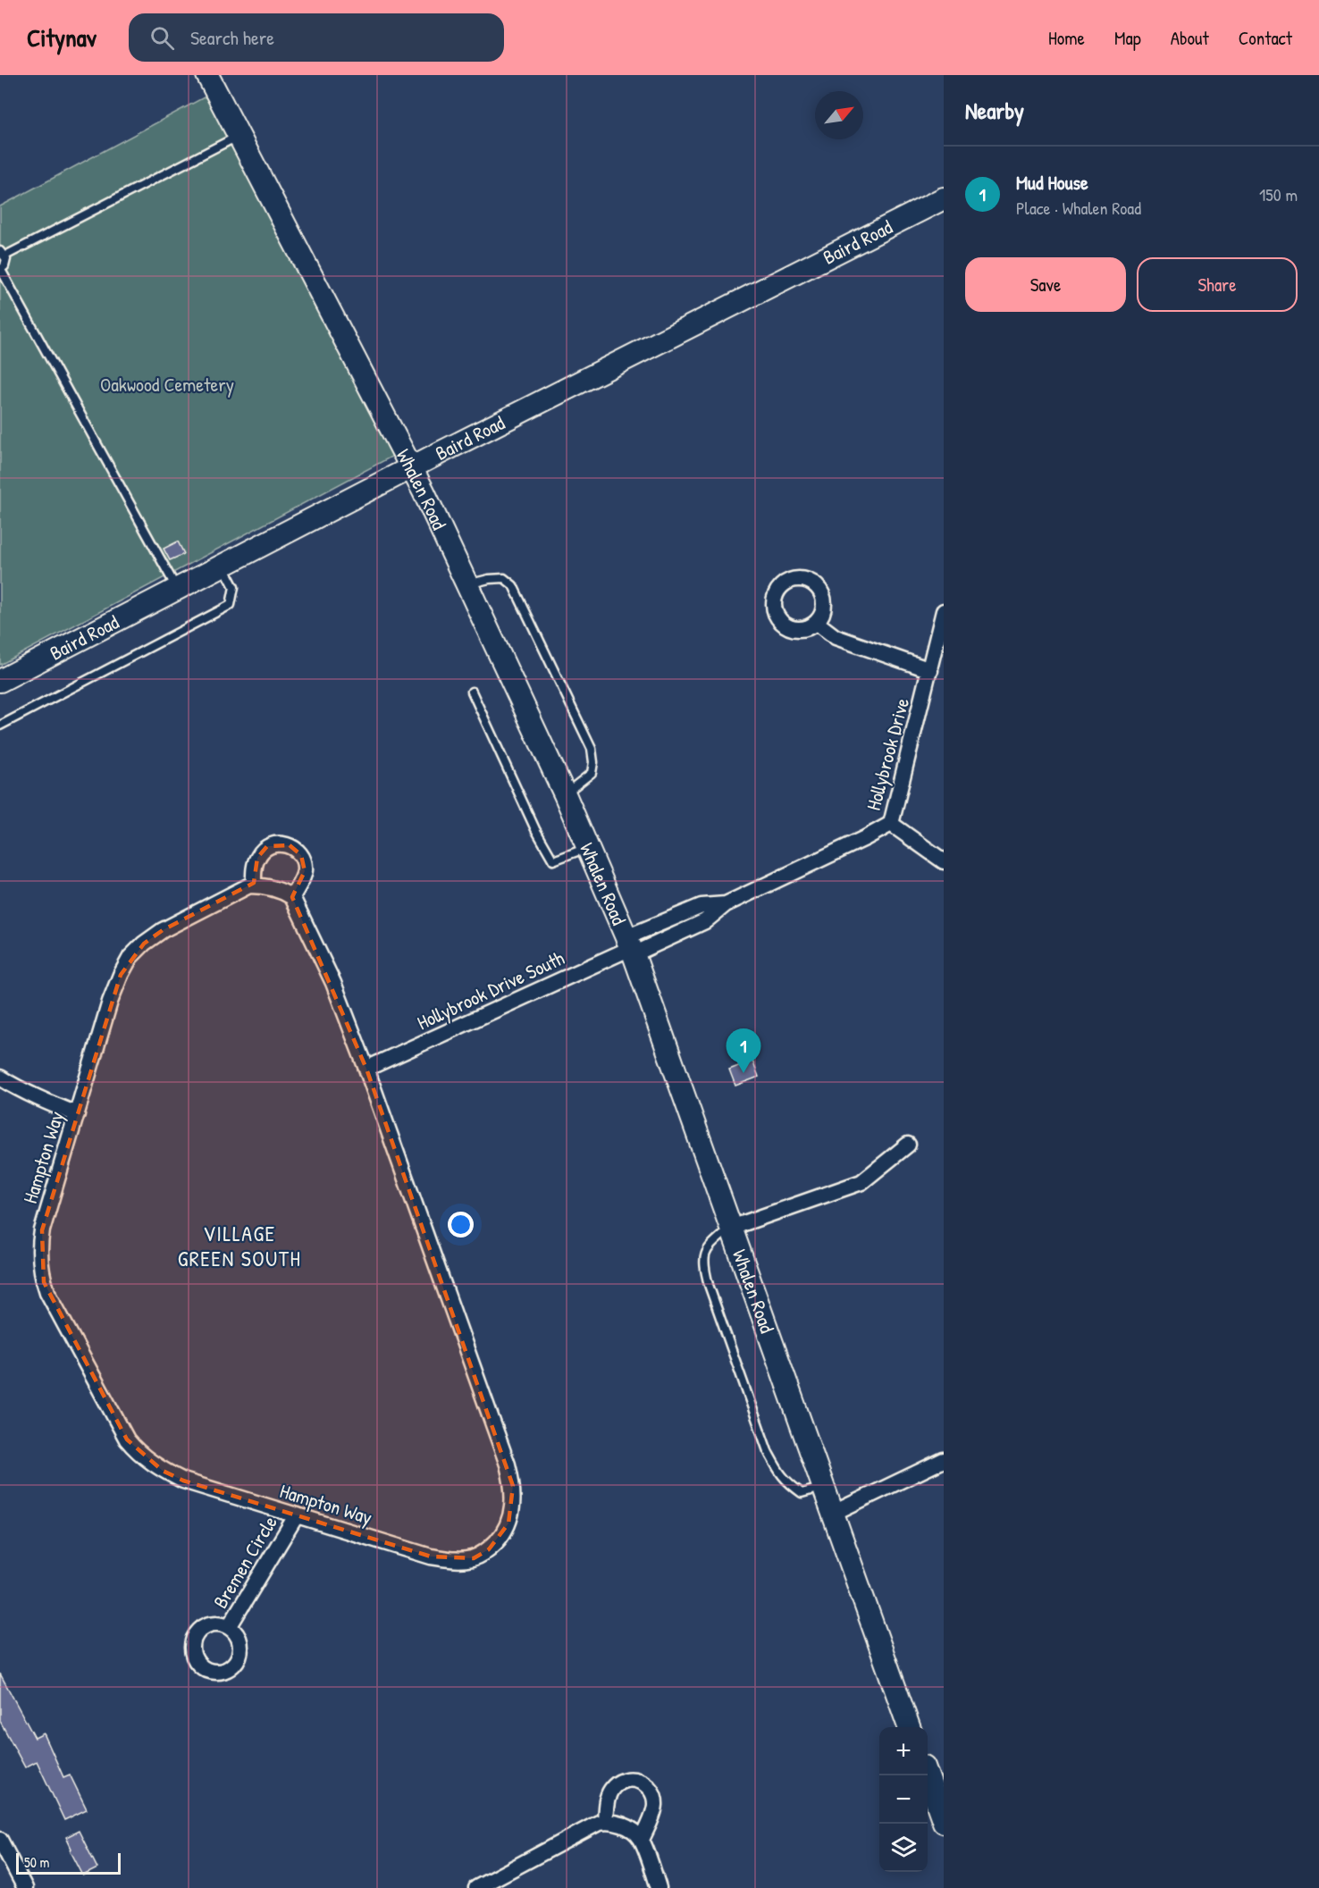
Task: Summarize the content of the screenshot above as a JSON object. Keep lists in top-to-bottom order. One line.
{"streets":{"street":["Baird Road","Whalen Road","Hollybrook Drive","Hollybrook Drive South","Hampton Way","Bremen Circle"]},"crossings":[["Baird Road","Whalen Road"],["Whalen Road","Hollybrook Drive"],["Whalen Road","Hollybrook Drive South"],["Hollybrook Drive","Hollybrook Drive South"],["Hollybrook Drive South","Hampton Way"],["Hampton Way","Bremen Circle"]],"districts":["VILLAGE GREEN SOUTH"],"parks":["Oakwood Cemetery"],"scale_bar":"50 m","north":"top right","page":{"header":"Citynav","search":"Search here","nav":["Home","Map","About","Contact"],"heading":"Nearby","list":[{"mark":"1","name":"Mud House","note":"Place · Whalen Road","value":"150 m"}],"buttons":["Save","Share"],"pins":"1","map_buttons":["+","−"],"scale":"50 m"}}
